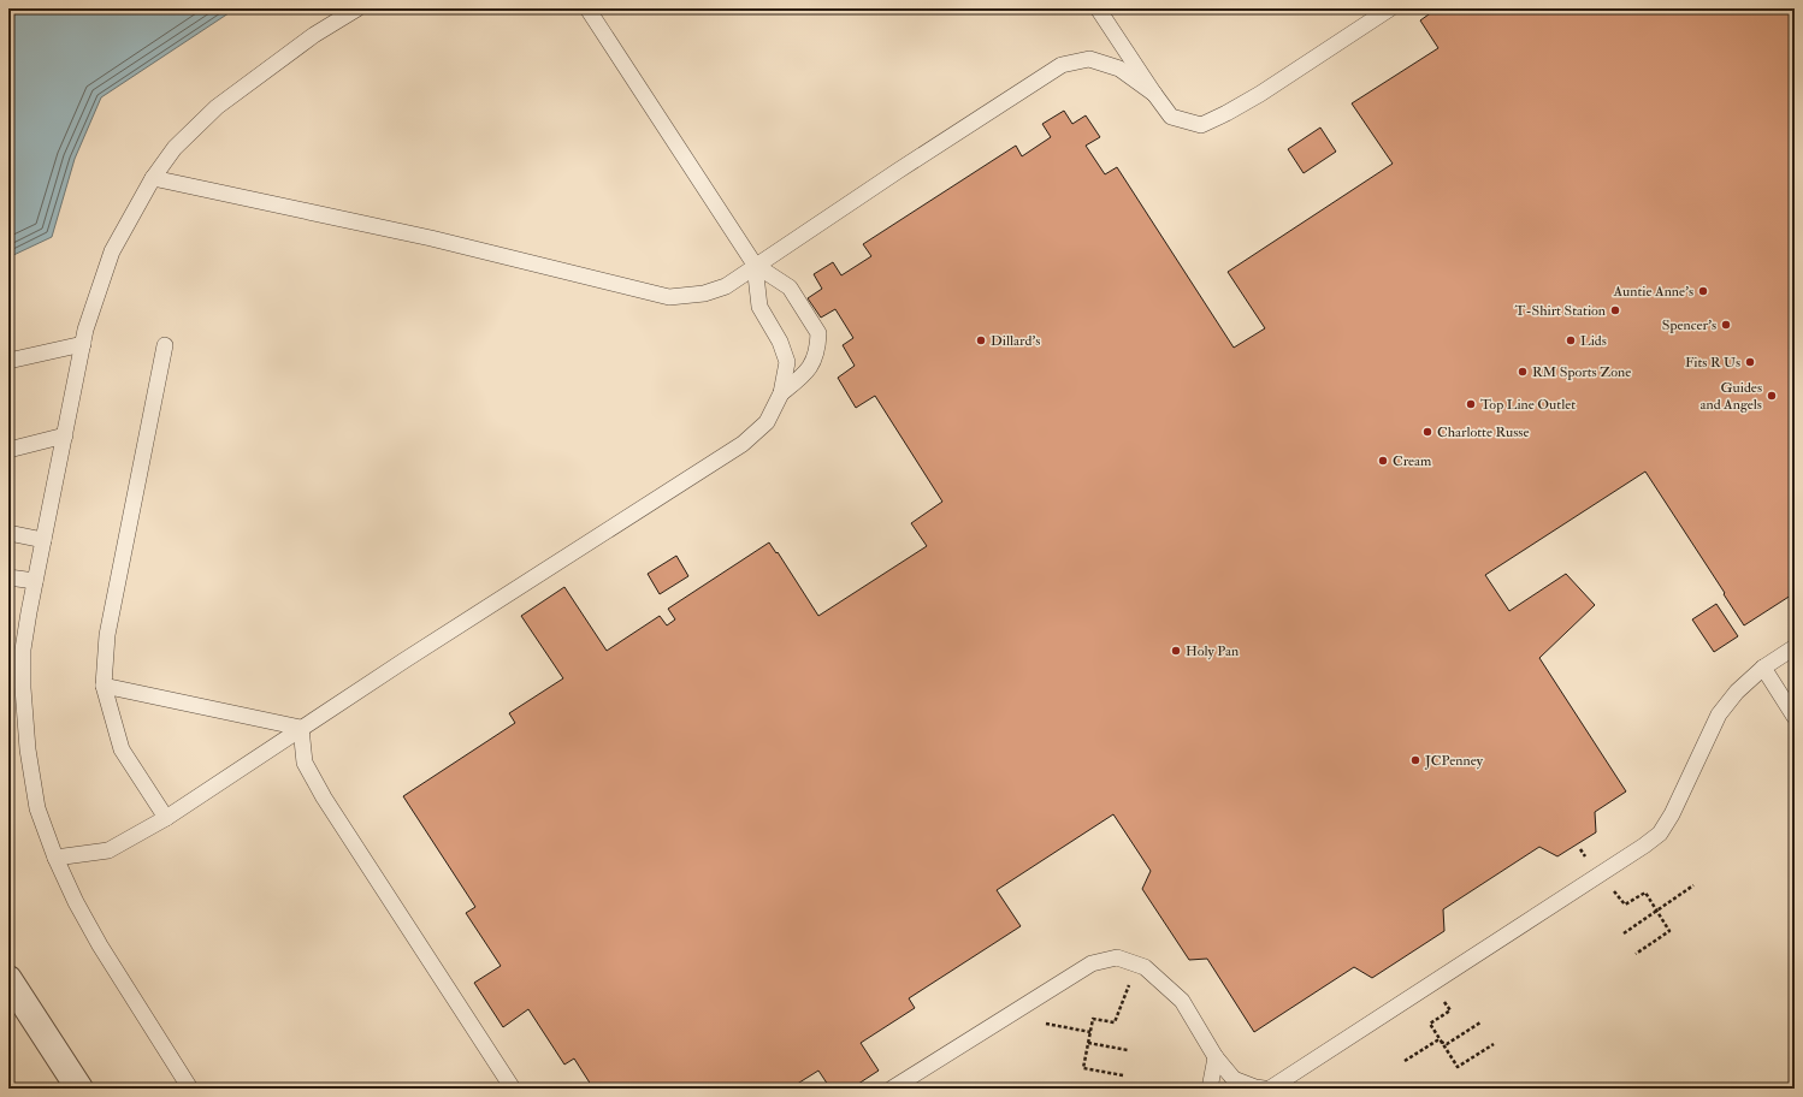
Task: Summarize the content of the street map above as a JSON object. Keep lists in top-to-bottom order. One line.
{"places":["Auntie Anne's","T-Shirt Station","Spencer's","Dillard's","Lids","Fits R Us","RM Sports Zone","Guides and Angels","Top Line Outlet","Charlotte Russe","Cream","Holy Pan","JCPenney"]}
